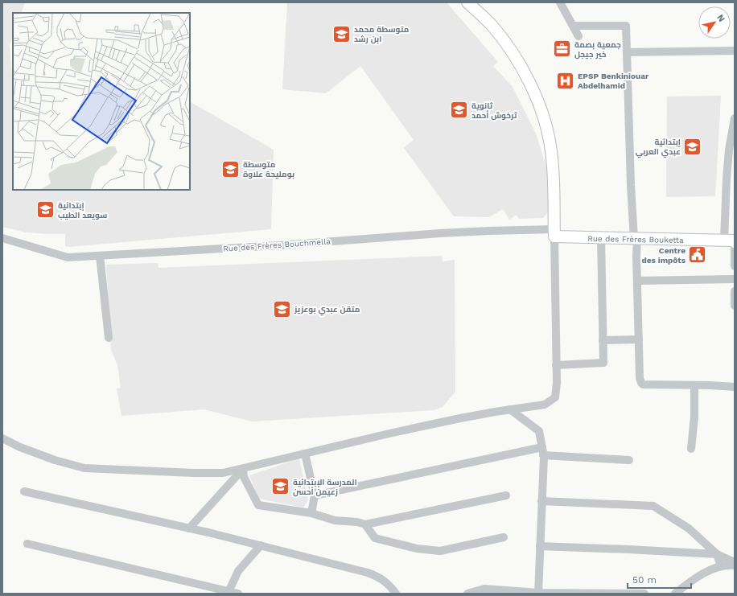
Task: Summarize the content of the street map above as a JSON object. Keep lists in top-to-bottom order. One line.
{"streets":{"main road":["Rue des Frères Bouketta"],"street":["Rue des Frères Bouchmella"]},"crossings":[["Rue des Frères Bouketta","Rue des Frères Bouchmella"]],"places":{"school or university":["متوسطة محمد ابن رشد","ثانوية ثرخوش أحمد","إبتدائية عبدي العربي","متوسطة بومليحة علاوة","إبتدائية سويعد الطيب","متقن عبدي بوعزيز","المدرسة الإبتدائية زعيمن أحسن"],"office":["جمعية بصمة خير جيجل"],"hospital":["EPSP Benkiniouar Abdelhamid"],"public building":["Centre des impôts"]},"scale_bar":"50 m","north":"top right"}
